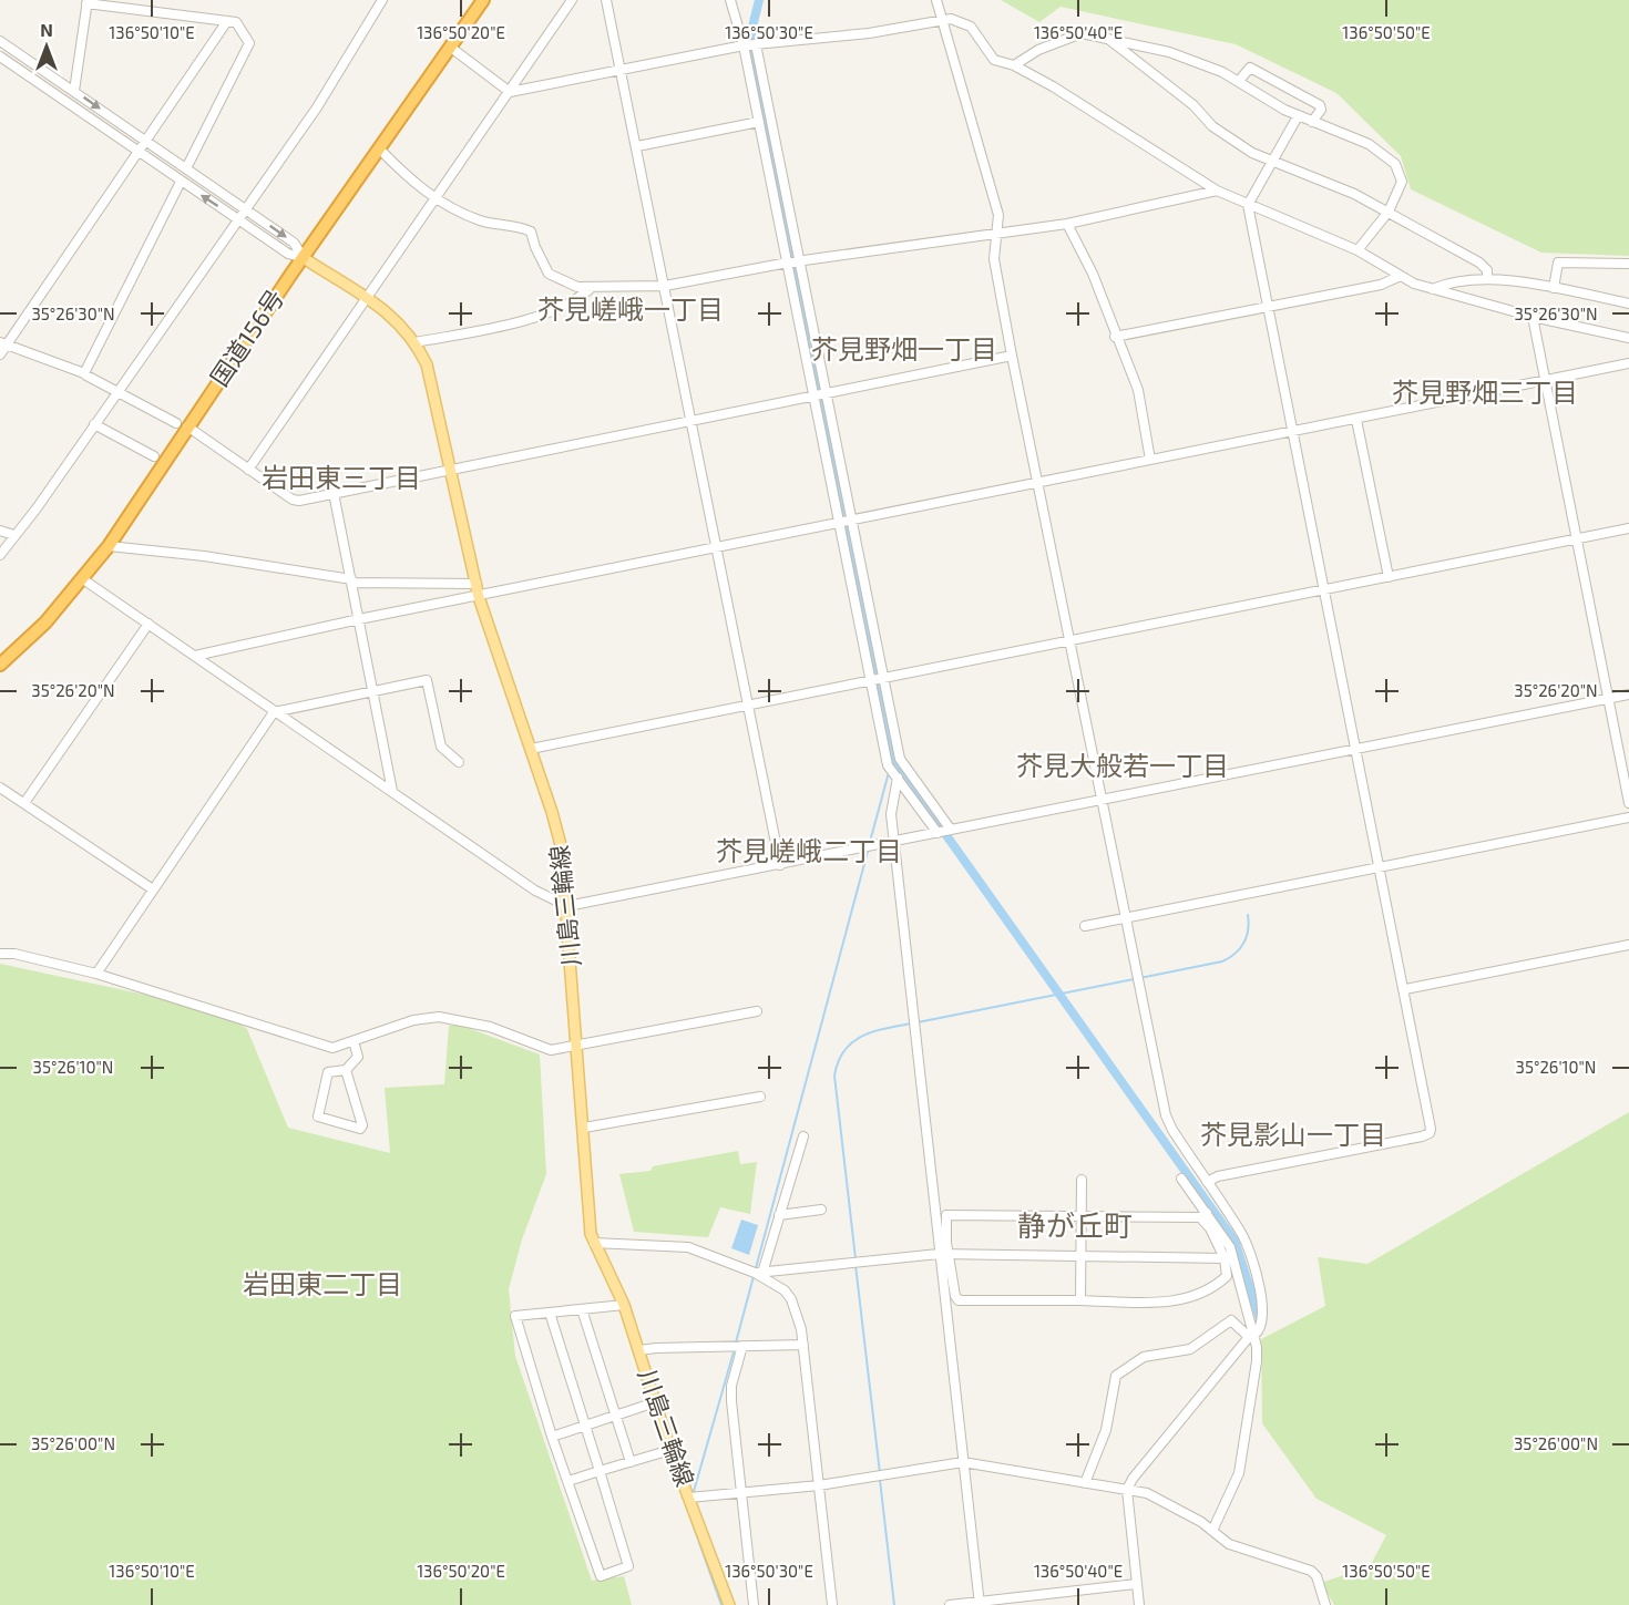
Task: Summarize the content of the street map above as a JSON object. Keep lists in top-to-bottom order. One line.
{"streets":{"highway":["国道156号"],"main road":["川島三輪線"]},"crossings":[["国道156号","川島三輪線"]],"districts":["芥見嵯峨一丁目","芥見野畑一丁目","芥見野畑三丁目","岩田東三丁目","芥見大般若一丁目","芥見嵯峨二丁目","芥見影山一丁目","静が丘町","岩田東二丁目"],"north":"top","coordinates":["136°50'10\"E","136°50'20\"E","136°50'30\"E","136°50'40\"E","136°50'50\"E","35°26'30\"N","35°26'20\"N","35°26'10\"N","35°26'00\"N"]}
